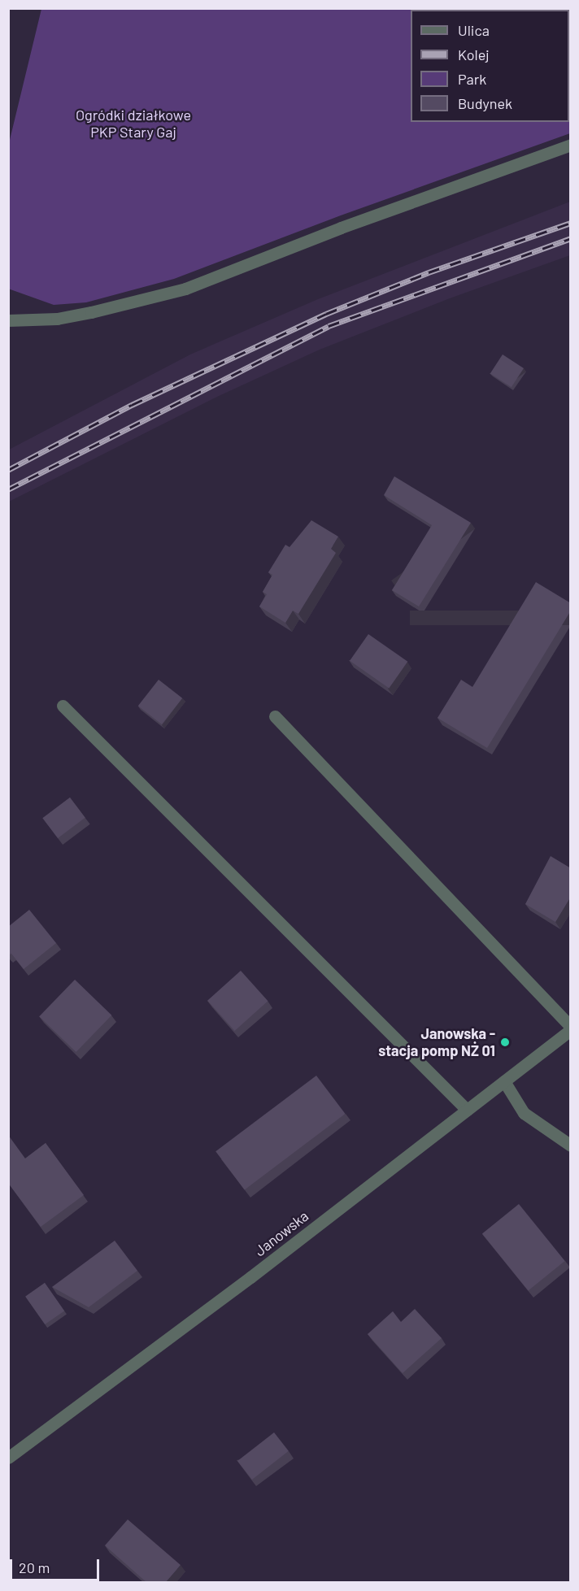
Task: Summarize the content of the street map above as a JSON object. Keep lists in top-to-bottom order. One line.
{"streets":{"street":["Janowska"]},"parks":["Ogródki działkowe PKP Stary Gaj"],"places":["Janowska - stacja pomp NŻ 01"],"legend":["Ulica","Kolej","Park","Budynek"],"scale_bar":"20 m"}
